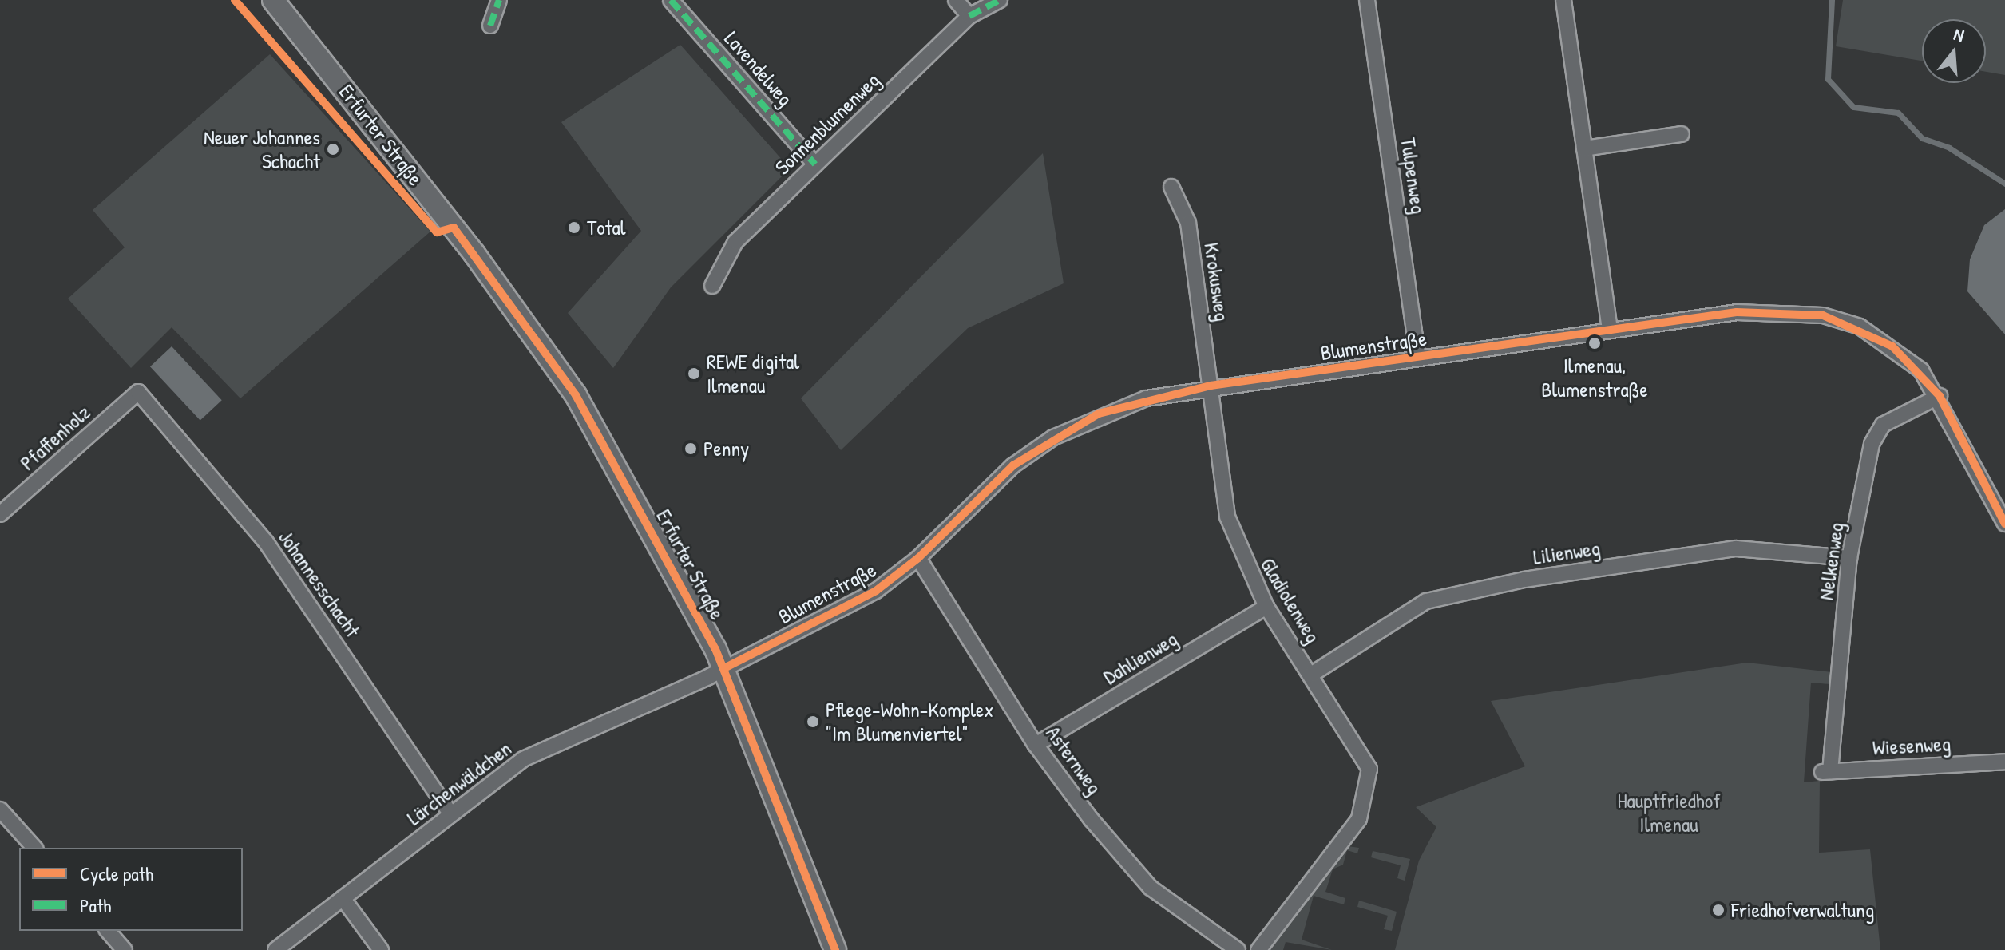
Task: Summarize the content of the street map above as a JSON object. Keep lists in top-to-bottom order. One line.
{"streets":{"main road":["Erfurter Straße"],"street":["Lavendelweg","Sonnenblumenweg","Tulpenweg","Krokusweg","Blumenstraße","Pfaffenholz","Lilienweg","Nelkenweg","Johannesschacht","Gladiolenweg","Dahlienweg","Wiesenweg","Asternweg","Lärchenwäldchen"]},"crossings":[["Lavendelweg","Sonnenblumenweg"],["Erfurter Straße","Blumenstraße"],["Erfurter Straße","Lärchenwäldchen"],["Tulpenweg","Blumenstraße"],["Krokusweg","Blumenstraße"],["Krokusweg","Gladiolenweg"],["Blumenstraße","Nelkenweg"],["Blumenstraße","Gladiolenweg"],["Blumenstraße","Asternweg"],["Blumenstraße","Lärchenwäldchen"],["Pfaffenholz","Johannesschacht"],["Lilienweg","Nelkenweg"],["Lilienweg","Gladiolenweg"],["Nelkenweg","Wiesenweg"],["Johannesschacht","Lärchenwäldchen"],["Gladiolenweg","Dahlienweg"],["Dahlienweg","Asternweg"]],"parks":["Hauptfriedhof Ilmenau"],"places":["Neuer Johannes Schacht","Total","Ilmenau, Blumenstraße","REWE digital Ilmenau","Penny","Pflege-Wohn-Komplex \"Im Blumenviertel\"","Friedhofverwaltung"],"legend":["Cycle path","Path"],"north":"top"}
